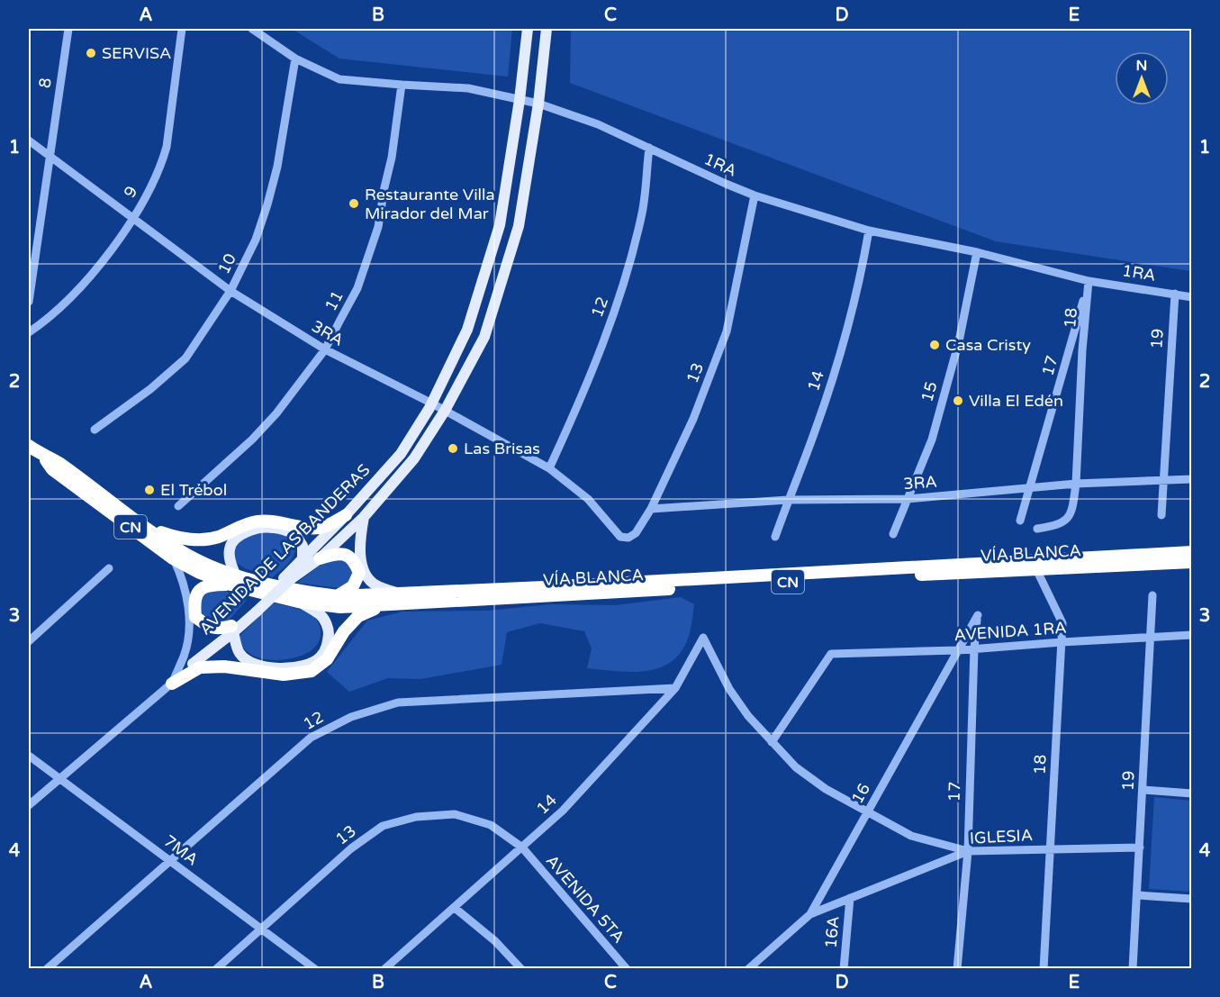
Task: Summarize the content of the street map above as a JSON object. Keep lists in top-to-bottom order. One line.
{"streets":{"highway":["CN","VÍA BLANCA"],"main road":["AVENIDA DE LAS BANDERAS"],"street":["8","1RA","9","10","11","12","18","3RA","19","17","13","14","15","AVENIDA 1RA","16","IGLESIA","7MA","AVENIDA 5TA","16A"]},"crossings":[["8","3RA"],["1RA","10"],["1RA","11"],["1RA","12"],["1RA","18"],["1RA","19"],["1RA","17"],["1RA","13"],["1RA","14"],["1RA","15"],["1RA","AVENIDA DE LAS BANDERAS"],["9","3RA"],["10","3RA"],["11","3RA"],["12","3RA"],["12","14"],["12","7MA"],["18","3RA"],["18","17"],["18","VÍA BLANCA"],["18","AVENIDA 1RA"],["18","IGLESIA"],["3RA","19"],["3RA","17"],["3RA","13"],["3RA","14"],["3RA","15"],["3RA","AVENIDA DE LAS BANDERAS"],["19","AVENIDA 1RA"],["19","IGLESIA"],["17","AVENIDA 1RA"],["17","16"],["17","IGLESIA"],["13","14"],["13","7MA"],["13","AVENIDA 5TA"],["14","AVENIDA 1RA"],["14","AVENIDA 5TA"],["AVENIDA DE LAS BANDERAS","7MA"],["AVENIDA 1RA","16"],["16","IGLESIA"],["IGLESIA","16A"]],"places":["SERVISA","Restaurante Villa Mirador del Mar","Casa Cristy","Villa El Edén","Las Brisas","El Trébol"],"north":"top","grid":{"columns":["A","B","C","D","E"],"rows":["1","2","3","4"]}}
